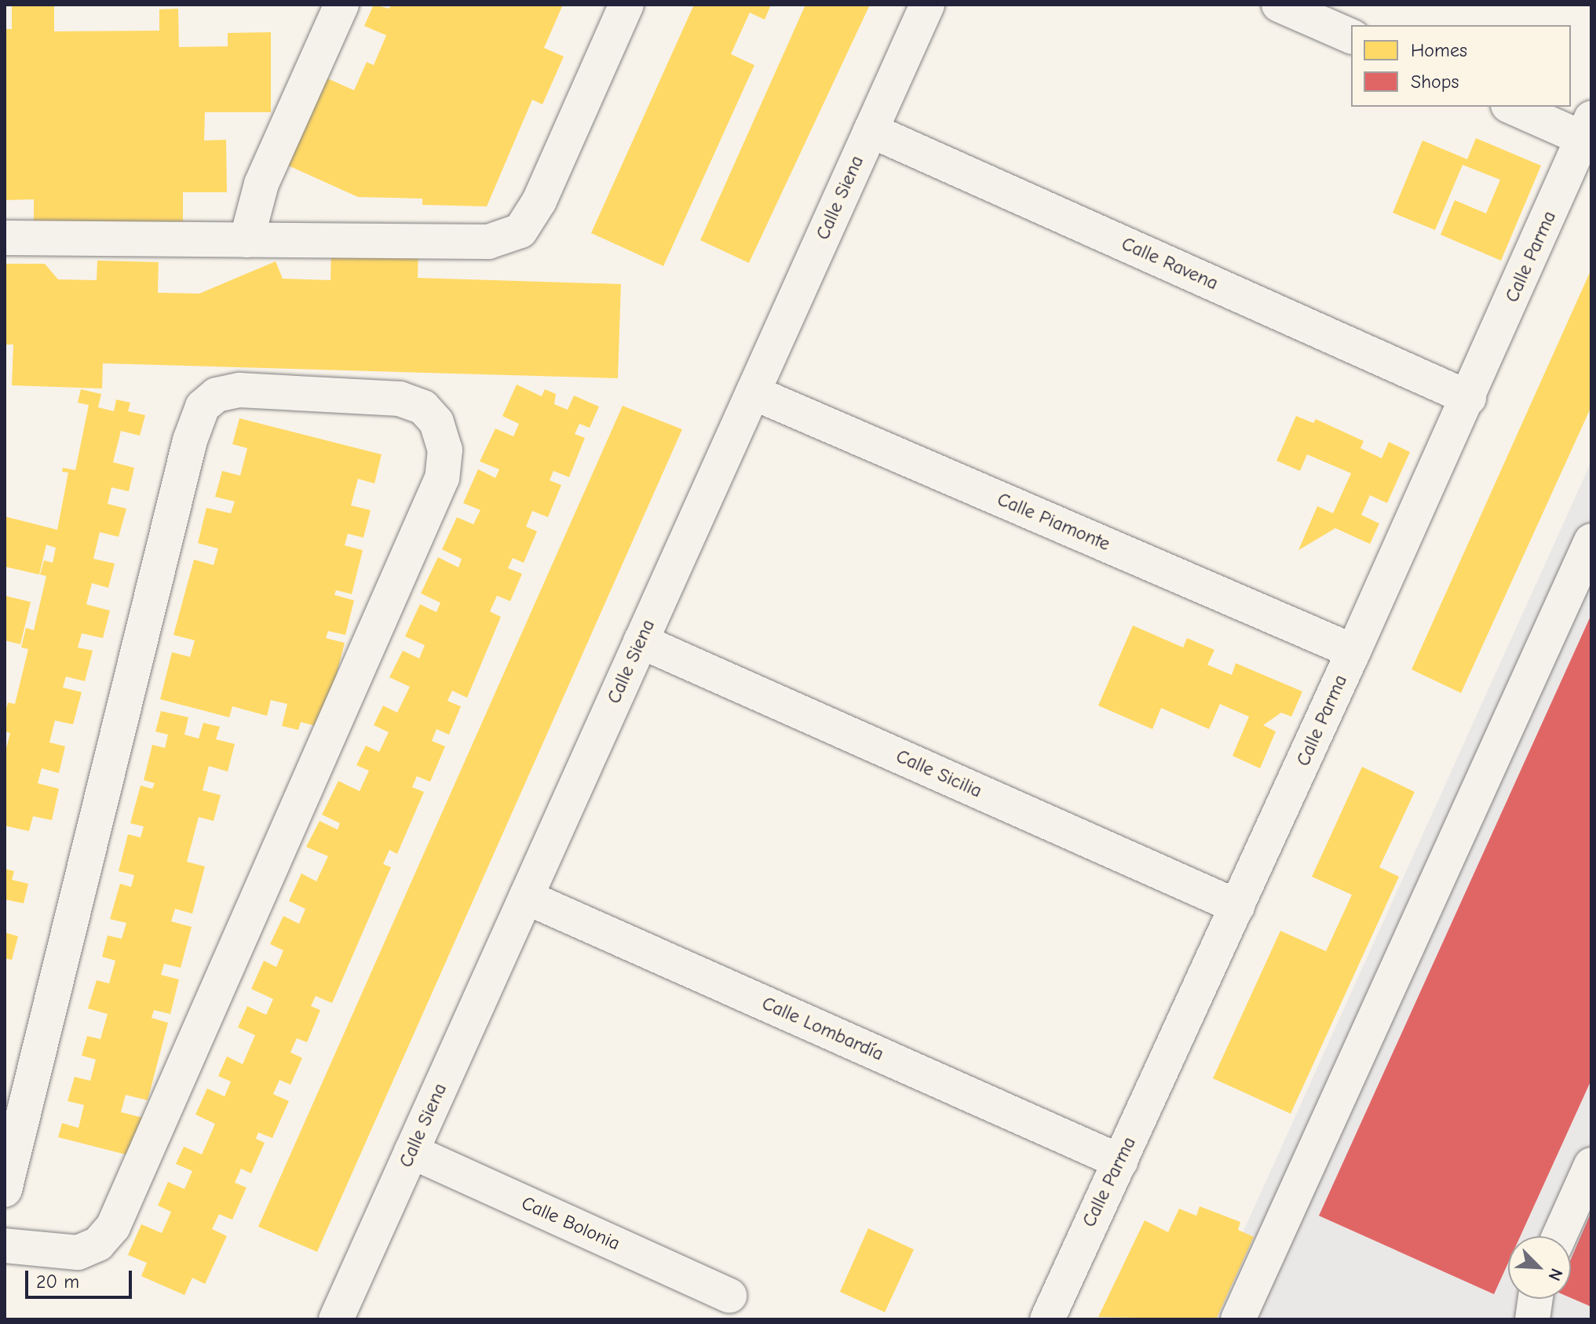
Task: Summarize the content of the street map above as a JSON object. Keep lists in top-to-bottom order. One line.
{"streets":{"street":["Calle Siena","Calle Parma","Calle Ravena","Calle Piamonte","Calle Sicilia","Calle Lombardía","Calle Bolonia"]},"crossings":[["Calle Siena","Calle Ravena"],["Calle Siena","Calle Piamonte"],["Calle Siena","Calle Sicilia"],["Calle Siena","Calle Lombardía"],["Calle Siena","Calle Bolonia"],["Calle Parma","Calle Ravena"],["Calle Parma","Calle Piamonte"],["Calle Parma","Calle Sicilia"],["Calle Parma","Calle Lombardía"]],"legend":["Homes","Shops"],"scale_bar":"20 m","north":"bottom right"}
